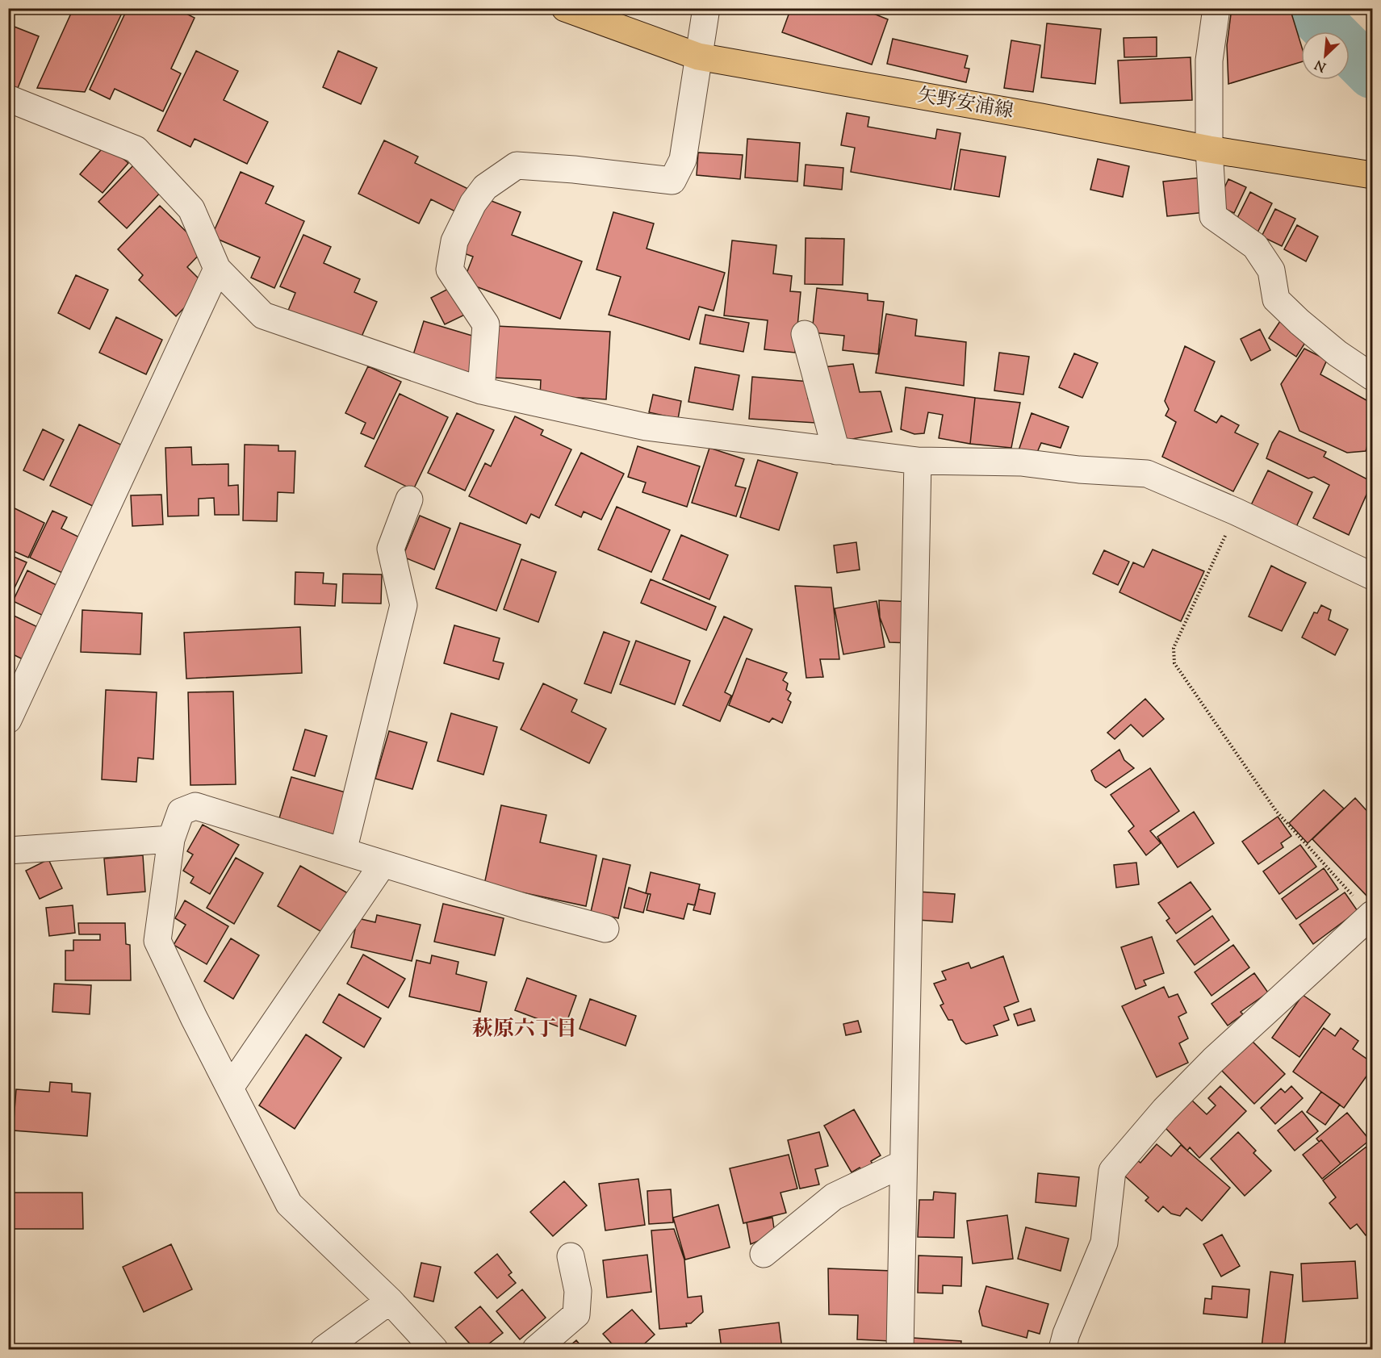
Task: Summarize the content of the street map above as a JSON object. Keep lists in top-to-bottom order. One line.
{"streets":{"main road":["矢野安浦線"]},"districts":["萩原六丁目"],"north":"bottom left"}
